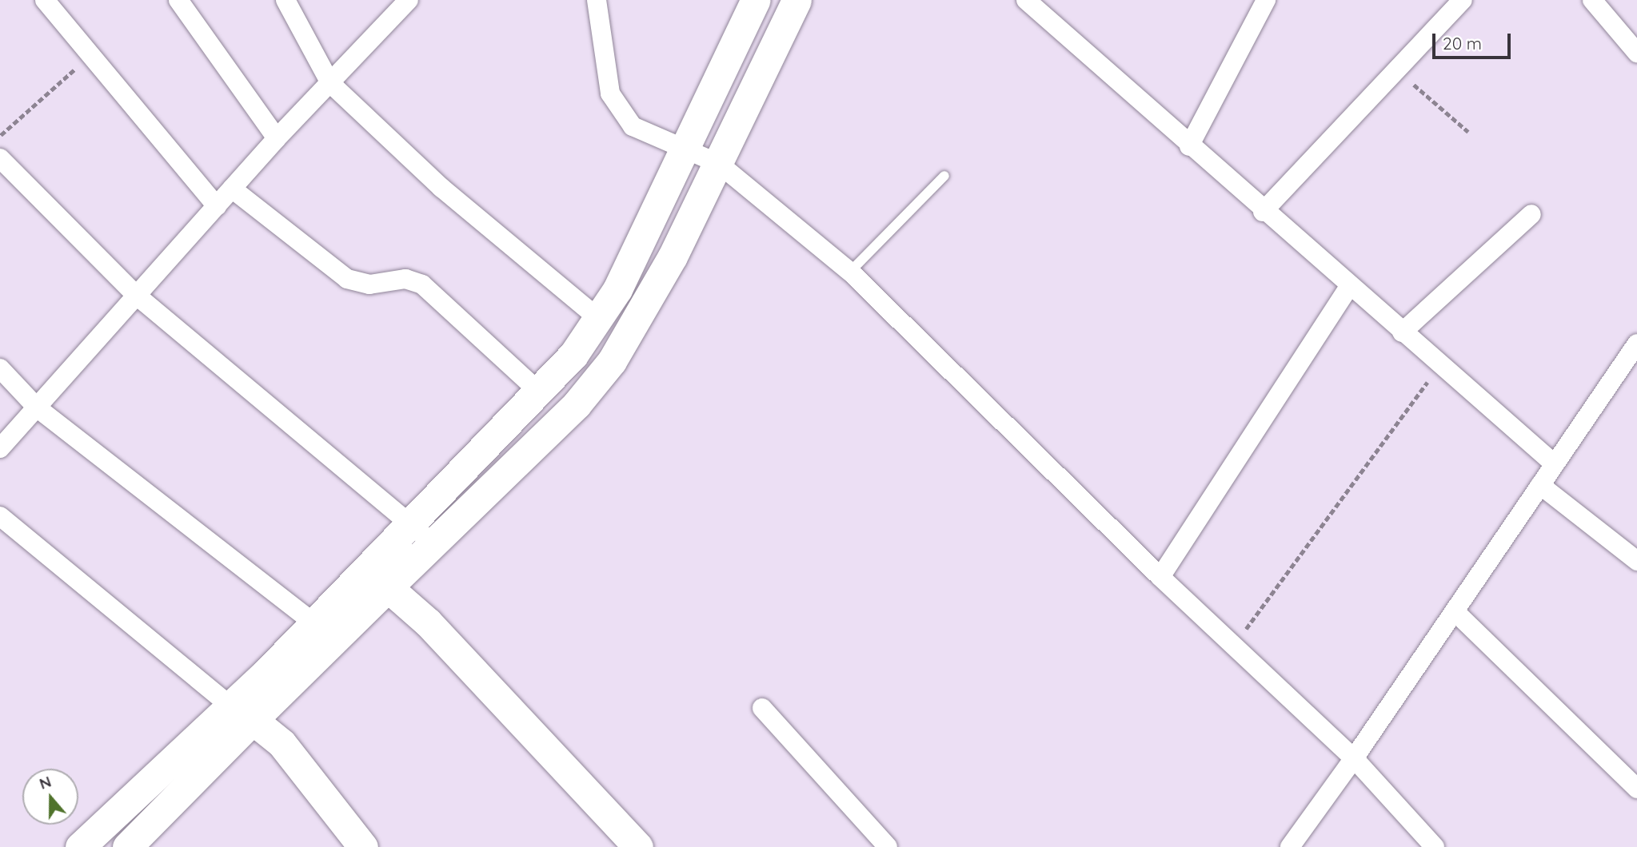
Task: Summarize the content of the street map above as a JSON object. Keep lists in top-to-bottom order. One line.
{"scale_bar":"20 m","north":"top"}
